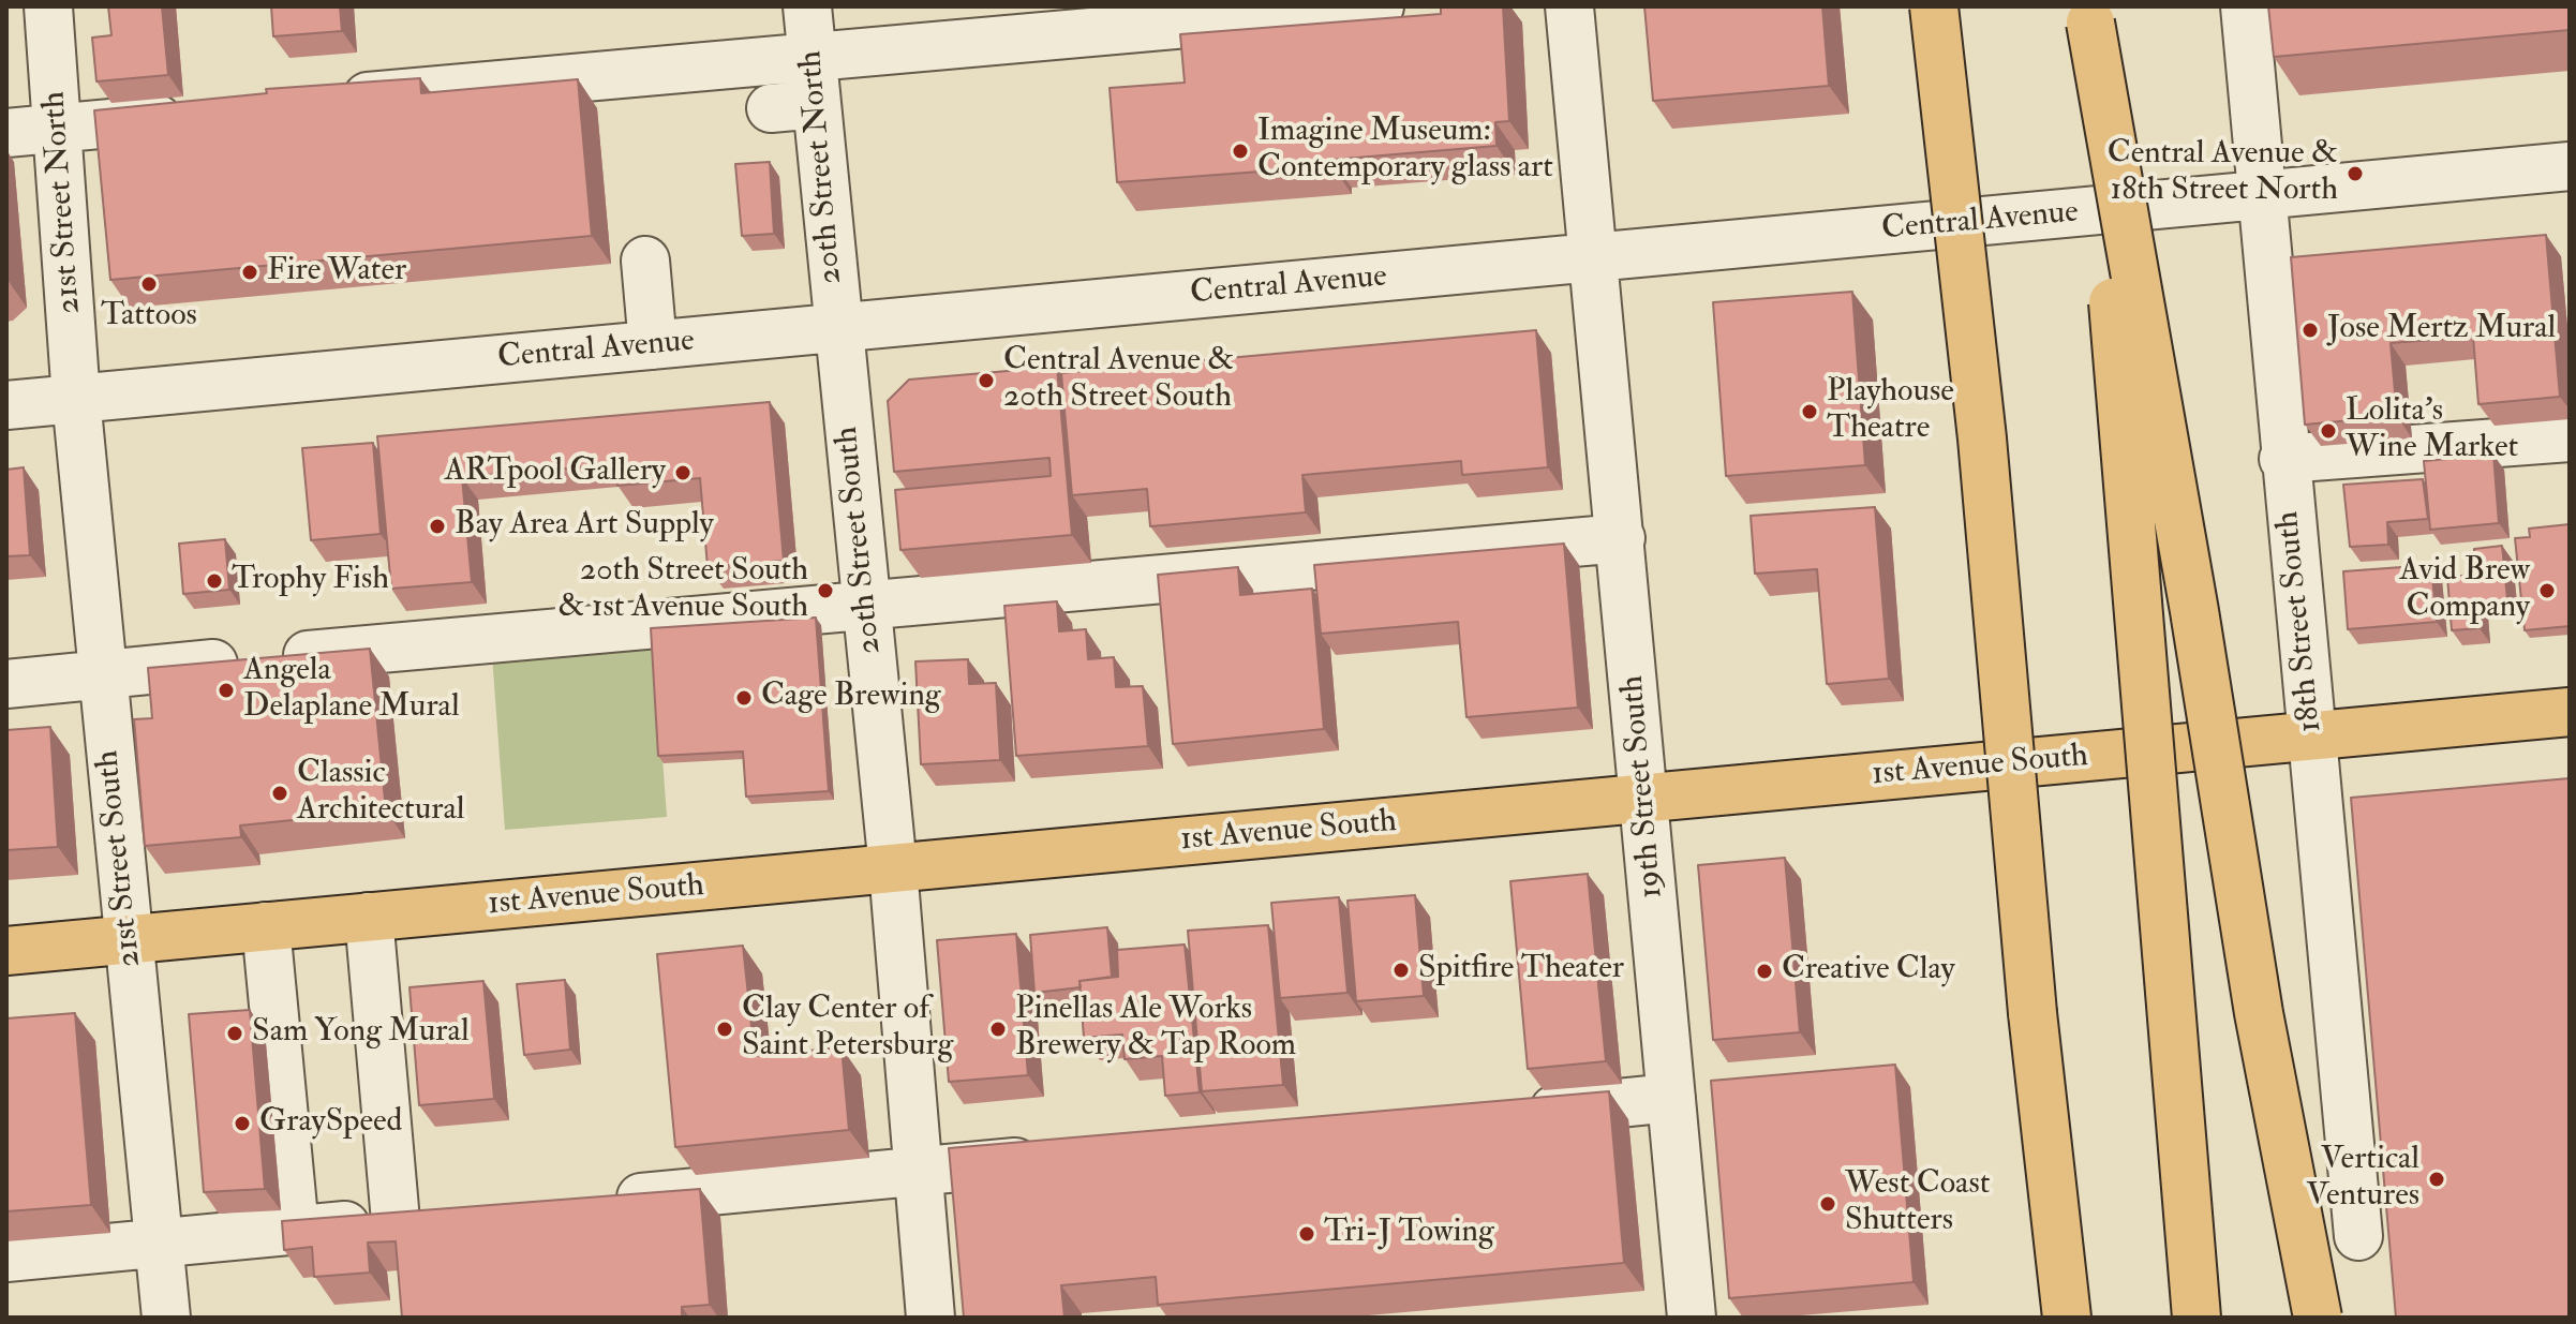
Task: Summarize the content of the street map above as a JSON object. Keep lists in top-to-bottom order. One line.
{"streets":{"main road":["1st Avenue South"],"street":["20th Street North","21st Street North","Central Avenue","20th Street South","18th Street South","19th Street South","21st Street South"]},"crossings":[["20th Street North","Central Avenue"],["20th Street North","20th Street South"],["21st Street North","Central Avenue"],["21st Street North","21st Street South"],["Central Avenue","20th Street South"],["Central Avenue","18th Street South"],["Central Avenue","19th Street South"],["Central Avenue","21st Street South"],["20th Street South","1st Avenue South"],["18th Street South","1st Avenue South"],["1st Avenue South","19th Street South"],["1st Avenue South","21st Street South"]],"places":["Imagine Museum: Contemporary glass art","Central Avenue & 18th Street North","Fire Water","Tattoos","Jose Mertz Mural","Central Avenue & 20th Street South","Playhouse Theatre","Lolita's Wine Market","ARTpool Gallery","Bay Area Art Supply","Trophy Fish","20th Street South & 1st Avenue South","Avid Brew Company","Angela Delaplane Mural","Cage Brewing","Classic Architectural","Spitfire Theater","Creative Clay","Clay Center of Saint Petersburg","Pinellas Ale Works Brewery & Tap Room","Sam Yong Mural","GraySpeed","Vertical Ventures","West Coast Shutters","Tri-J Towing"]}
